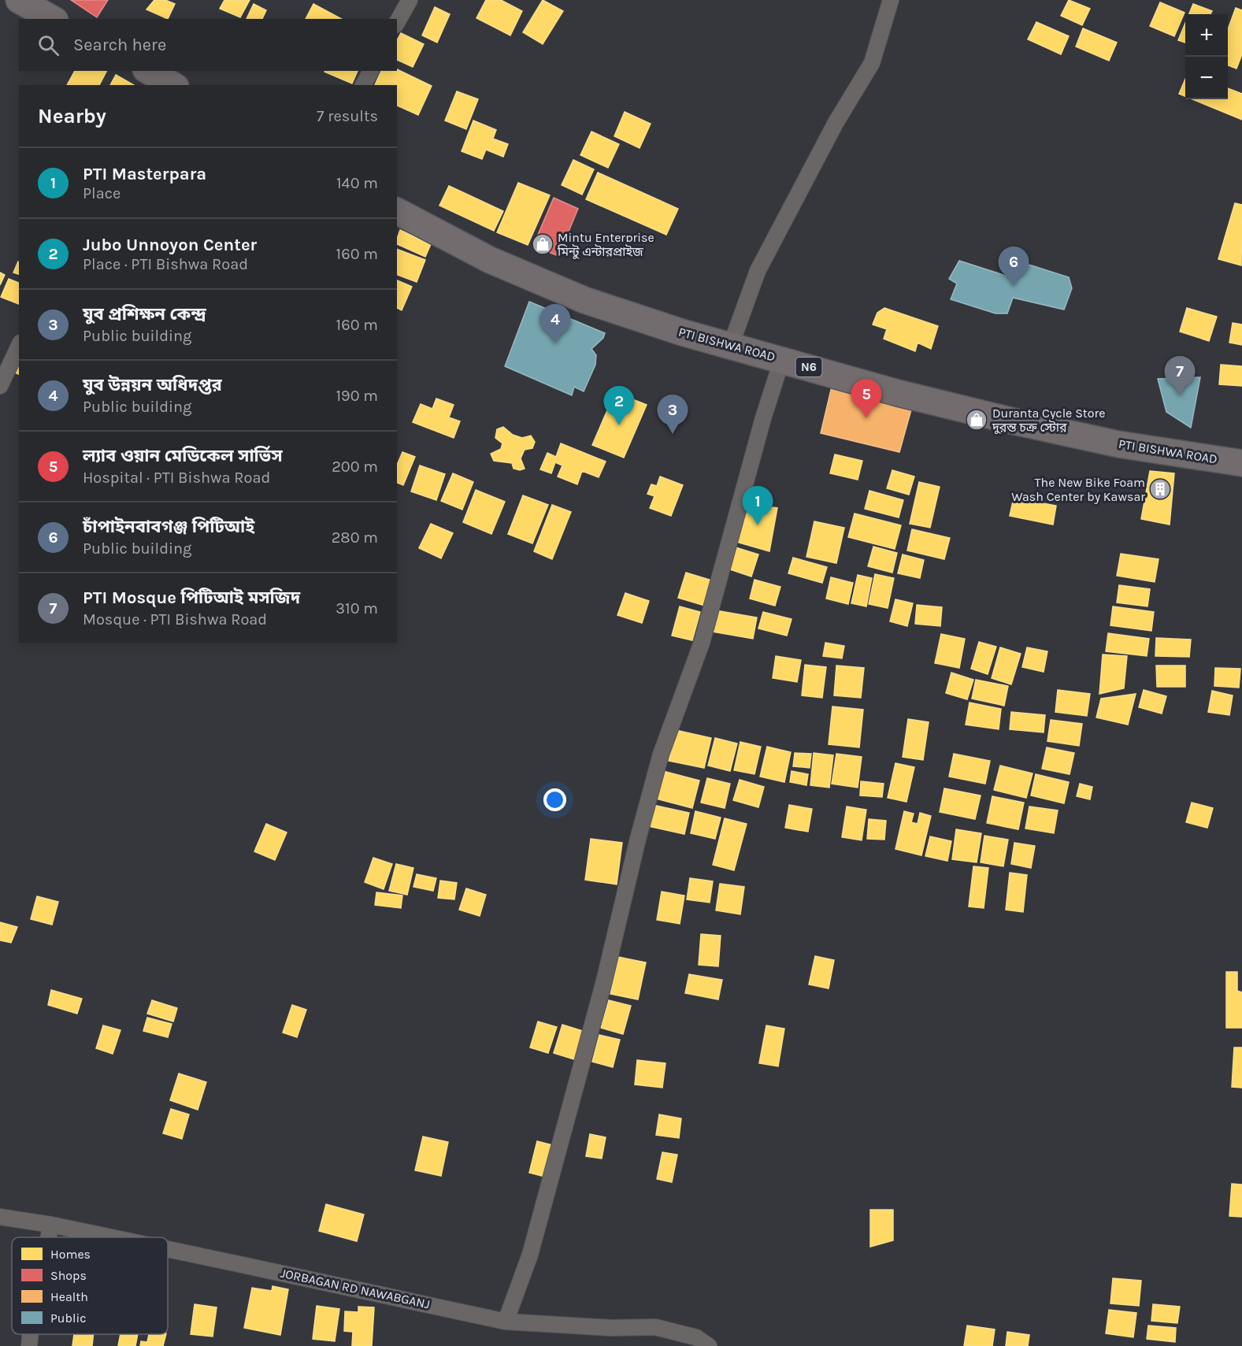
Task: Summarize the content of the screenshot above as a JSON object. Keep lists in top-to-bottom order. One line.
{"streets":{"highway":["PTI BISHWA ROAD","N6"],"street":["JORBAGAN RD NAWABGANJ"]},"places":{"shop":["Mintu Enterprise মিন্টু এন্টারপ্রাইজ","Duranta Cycle Store দুরন্ত চক্র স্টোর"],"building":["The New Bike Foam Wash Center by Kawsar"]},"legend":["Homes","Shops","Health","Public"],"page":{"map_buttons":["+","−"],"search":"Search here","heading":["Nearby","7 results"],"list":[{"mark":"1","name":"PTI Masterpara","note":"Place","value":"140 m"},{"mark":"2","name":"Jubo Unnoyon Center","note":"Place · PTI Bishwa Road","value":"160 m"},{"mark":"3","name":"যুব প্রশিক্ষন কেন্দ্র","note":"Public building","value":"160 m"},{"mark":"4","name":"যুব উন্নয়ন অধিদপ্তর","note":"Public building","value":"190 m"},{"mark":"5","name":"ল্যাব ওয়ান মেডিকেল সার্ভিস","note":"Hospital · PTI Bishwa Road","value":"200 m"},{"mark":"6","name":"চাঁপাইনবাবগঞ্জ পিটিআই","note":"Public building","value":"280 m"},{"mark":"7","name":"PTI Mosque পিটিআই মসজিদ","note":"Mosque · PTI Bishwa Road","value":"310 m"}],"pins":["6","4","7","5","2","3","1"]}}
